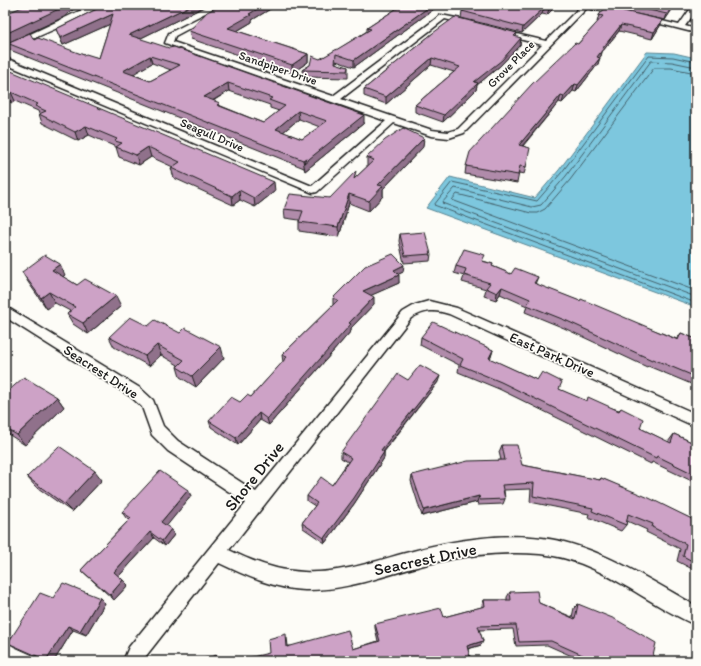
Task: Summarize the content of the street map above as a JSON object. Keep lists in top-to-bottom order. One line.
{"streets":{"street":["Grove Place","Sandpiper Drive","Seagull Drive","East Park Drive","Seacrest Drive","Shore Drive"]},"crossings":[["Grove Place","Sandpiper Drive"],["Sandpiper Drive","Seagull Drive"],["East Park Drive","Shore Drive"],["Seacrest Drive","Shore Drive"]]}
